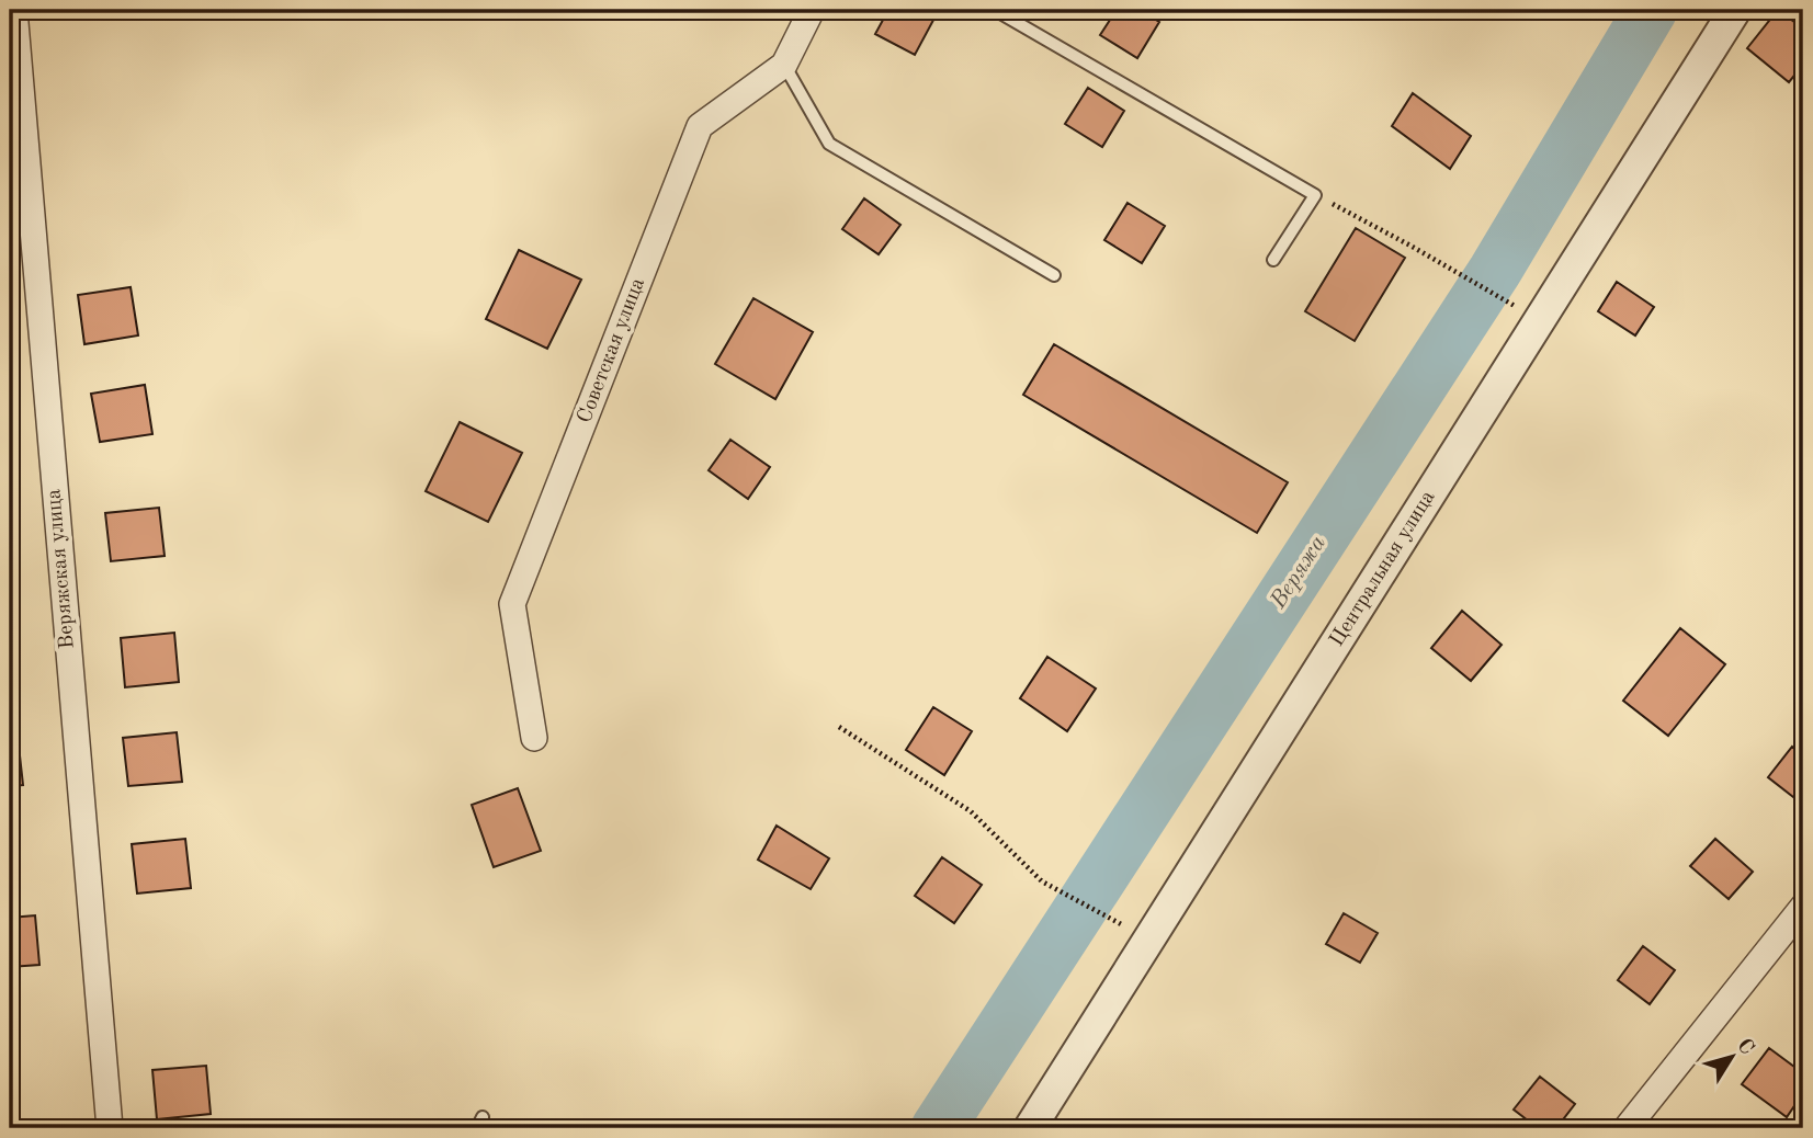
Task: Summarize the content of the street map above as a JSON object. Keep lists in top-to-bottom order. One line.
{"streets":{"street":["Советская улица","Веряжская улица","Центральная улица"]},"water":["Веряжа"],"north":"top right"}
